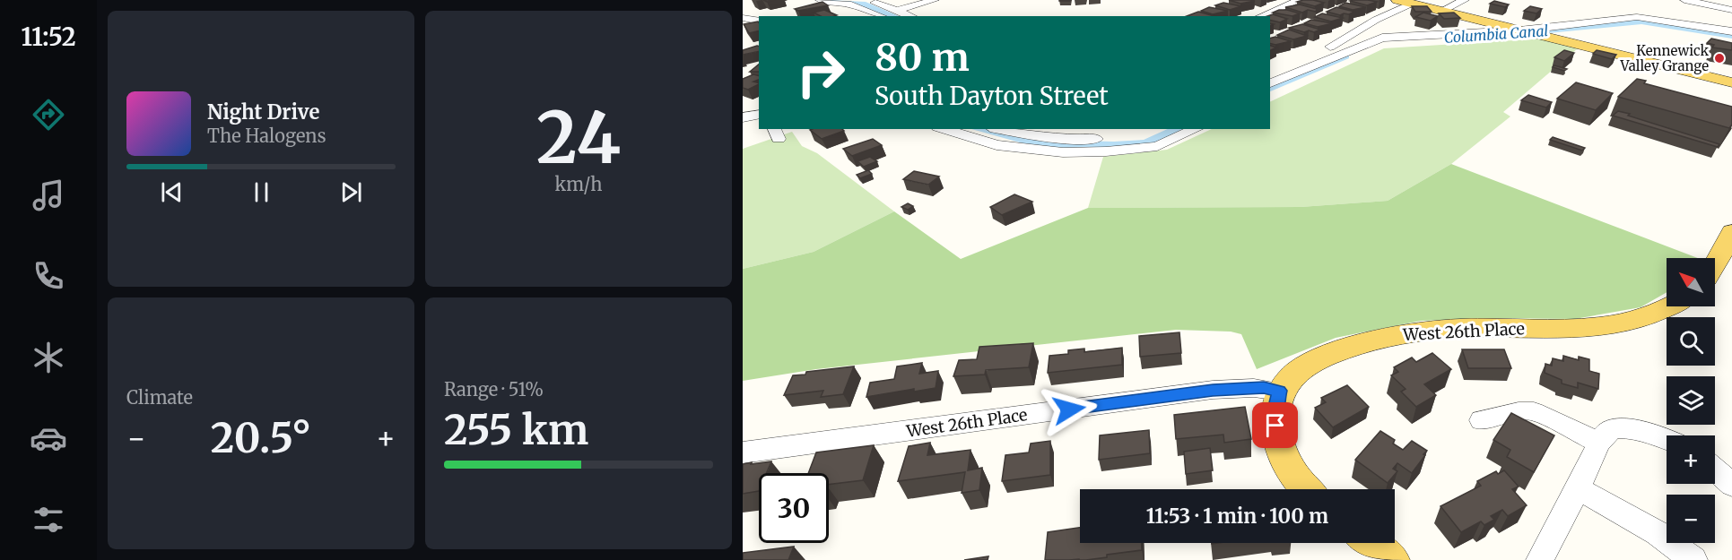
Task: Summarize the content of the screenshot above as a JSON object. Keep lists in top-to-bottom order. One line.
{"streets":{"main road":["West 26th Place"]},"water":["Columbia Canal"],"places":["Kennewick Valley Grange"],"north":"top left","page":{"tabs":"11:52","tile":[["24","km/h"],"Climate",["Range · 51%","255 km"]],"turn":["80 m","South Dayton Street"],"song":["Night Drive","The Halogens"],"map_buttons":["+","−"],"heat":["−","20.5°","+"],"limit":"30","trip":"11:53 · 1 min · 100 m"}}
